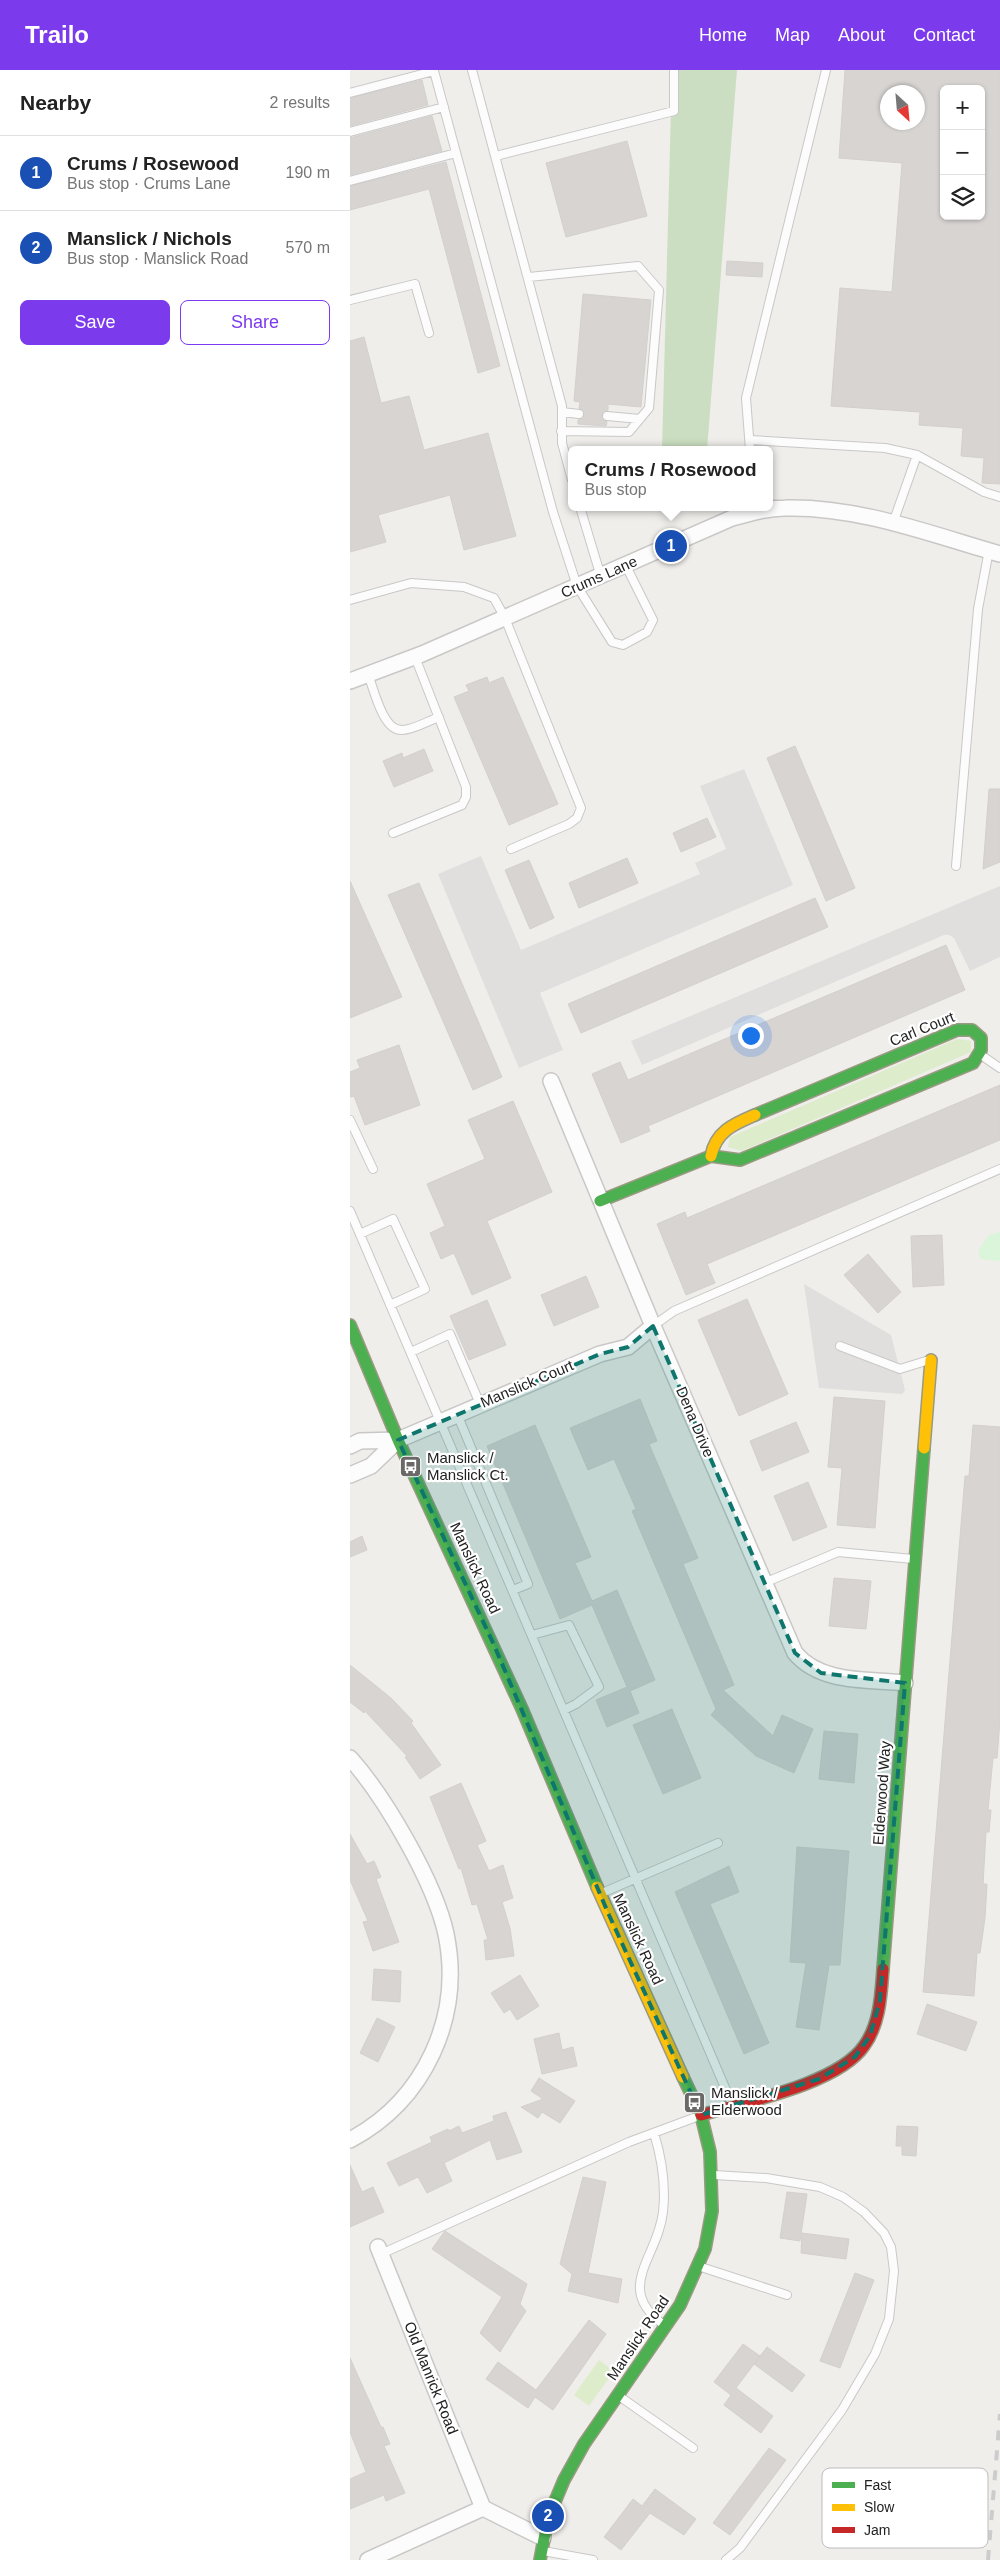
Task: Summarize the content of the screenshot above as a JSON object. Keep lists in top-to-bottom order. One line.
{"streets":{"street":["Crums Lane","Carl Court","Manslick Court","Dena Drive","Manslick Road","Elderwood Way","Old Manrick Road"]},"crossings":[["Manslick Court","Dena Drive"],["Manslick Court","Manslick Road"],["Dena Drive","Elderwood Way"],["Manslick Road","Elderwood Way"]],"places":{"bus stop":["Manslick / Manslick Ct.","Manslick / Elderwood"]},"legend":["Fast","Slow","Jam"],"north":"bottom right","page":{"header":"Trailo","nav":["Home","Map","About","Contact"],"heading":["Nearby","2 results"],"map_buttons":["+","−"],"list":[{"mark":"1","name":"Crums / Rosewood","note":"Bus stop · Crums Lane","value":"190 m"},{"mark":"2","name":"Manslick / Nichols","note":"Bus stop · Manslick Road","value":"570 m"}],"buttons":["Save","Share"],"popup":["Crums / Rosewood","Bus stop"],"pins":["1","2"]}}
